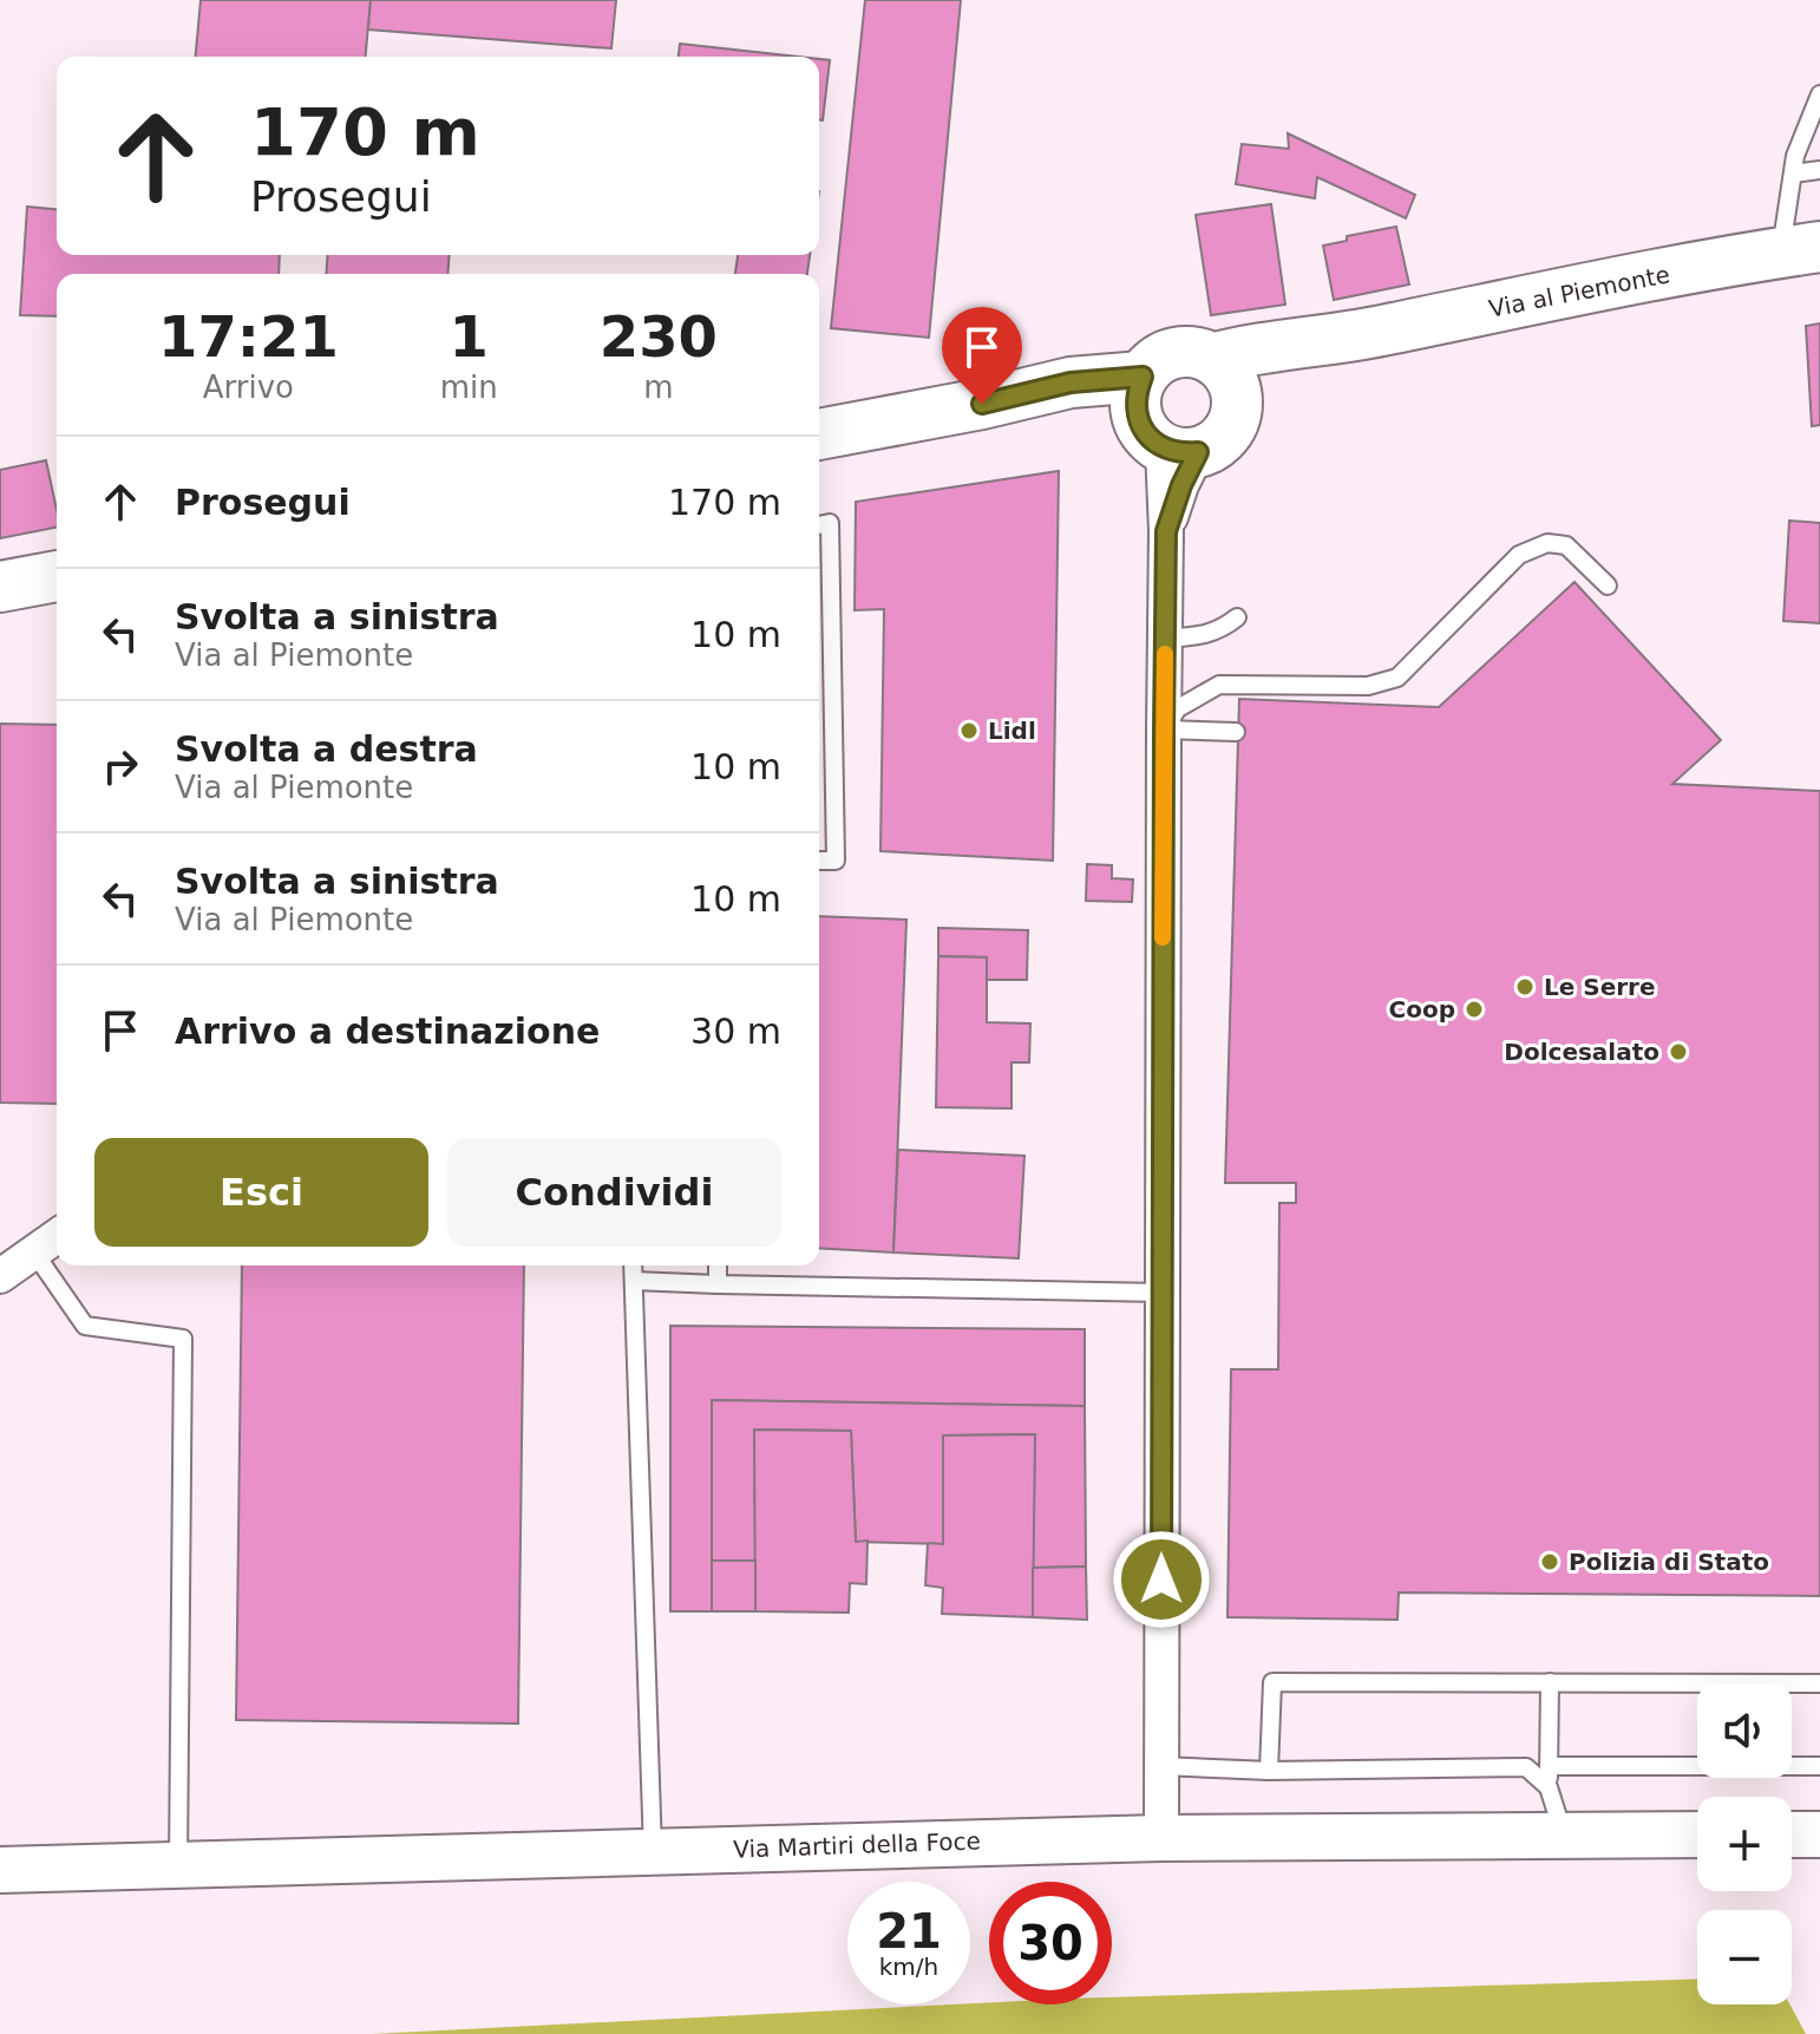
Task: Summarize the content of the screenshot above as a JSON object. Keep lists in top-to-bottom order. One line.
{"streets":{"main road":["Via al Piemonte","Via Martiri della Foce"]},"places":["Lidl","Le Serre","Coop","Dolcesalato","Polizia di Stato"],"page":{"turn":["170 m","Prosegui"],"eta":["17:21","Arrivo","1","min","230","m"],"list":[{"name":"Prosegui","value":"170 m"},{"name":"Svolta a sinistra","note":"Via al Piemonte","value":"10 m"},{"name":"Svolta a destra","note":"Via al Piemonte","value":"10 m"},{"name":"Svolta a sinistra","note":"Via al Piemonte","value":"10 m"},{"name":"Arrivo a destinazione","value":"30 m"}],"buttons":["Esci","Condividi"],"map_buttons":["+","−"],"speed":"21 km/h","limit":"30"}}
